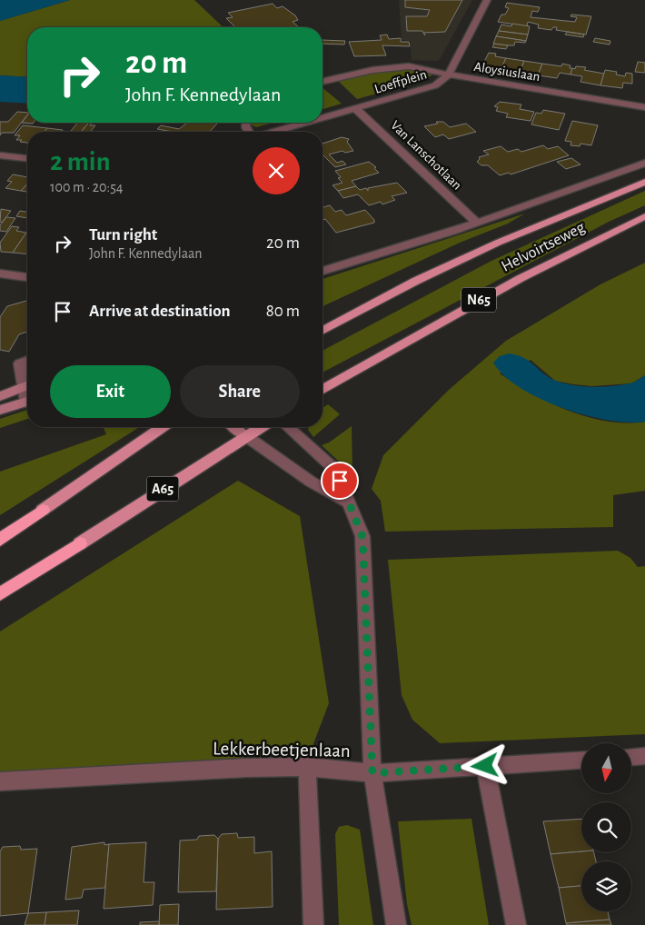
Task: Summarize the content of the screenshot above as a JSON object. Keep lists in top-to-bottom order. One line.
{"streets":{"highway":["A65"],"main road":["Helvoirtseweg","N65"],"street":["Aloysiuslaan","Loeffplein","Van Lanschotlaan","Lekkerbeetjenlaan"]},"crossings":[["Aloysiuslaan","Loeffplein"],["Loeffplein","Van Lanschotlaan"]],"north":"bottom","page":{"turn":["20 m","John F. Kennedylaan"],"heading":["2 min","100 m · 20:54"],"list":[{"name":"Turn right","note":"John F. Kennedylaan","value":"20 m"},{"name":"Arrive at destination","value":"80 m"}],"buttons":["Exit","Share"]}}
